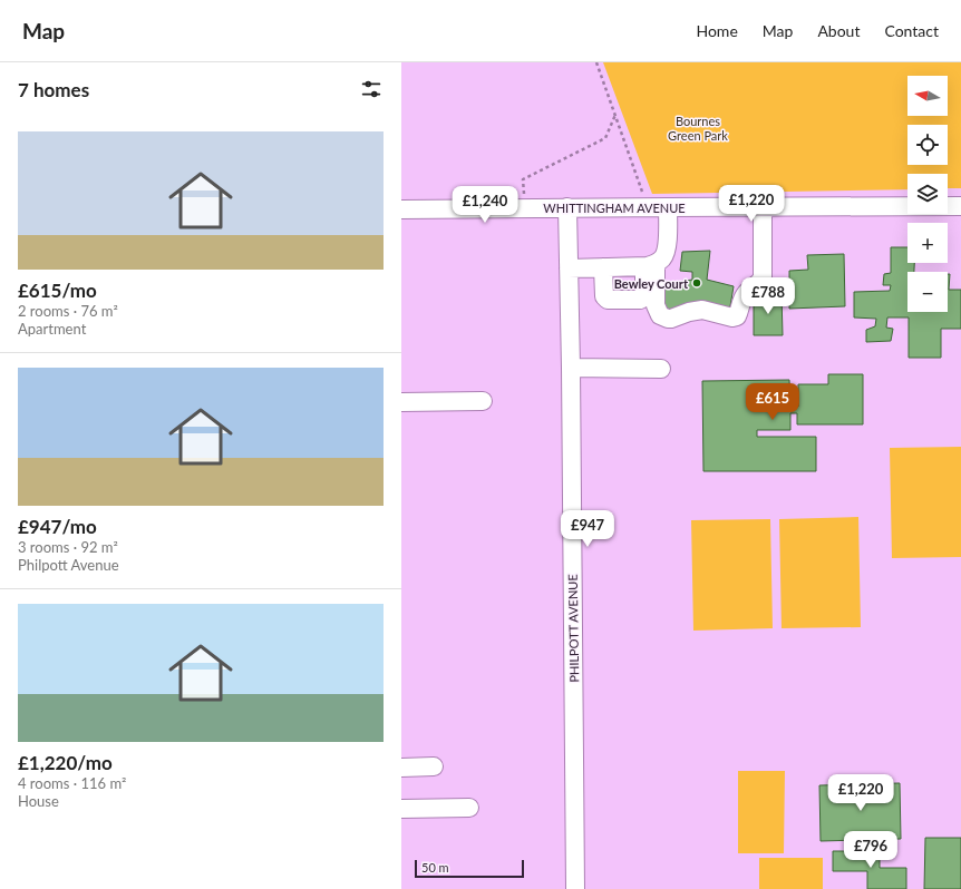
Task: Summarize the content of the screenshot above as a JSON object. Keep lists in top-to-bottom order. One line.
{"streets":{"street":["WHITTINGHAM AVENUE","PHILPOTT AVENUE"]},"crossings":[["WHITTINGHAM AVENUE","PHILPOTT AVENUE"]],"parks":["Bournes Green Park"],"places":["Bewley Court"],"scale_bar":"50 m","north":"left","page":{"header":"Map","nav":["Home","Map","About","Contact"],"heading":"7 homes","map_buttons":["+","−"],"list":[{"name":"£615/mo","note":"2 rooms · 76 m² · Apartment"},{"name":"£947/mo","note":"3 rooms · 92 m² · Philpott Avenue"},{"name":"£1,220/mo","note":"4 rooms · 116 m² · House"}],"price":["£1,220","£1,240","£788","£615","£947","£1,220","£796"],"scale":"50 m"}}
